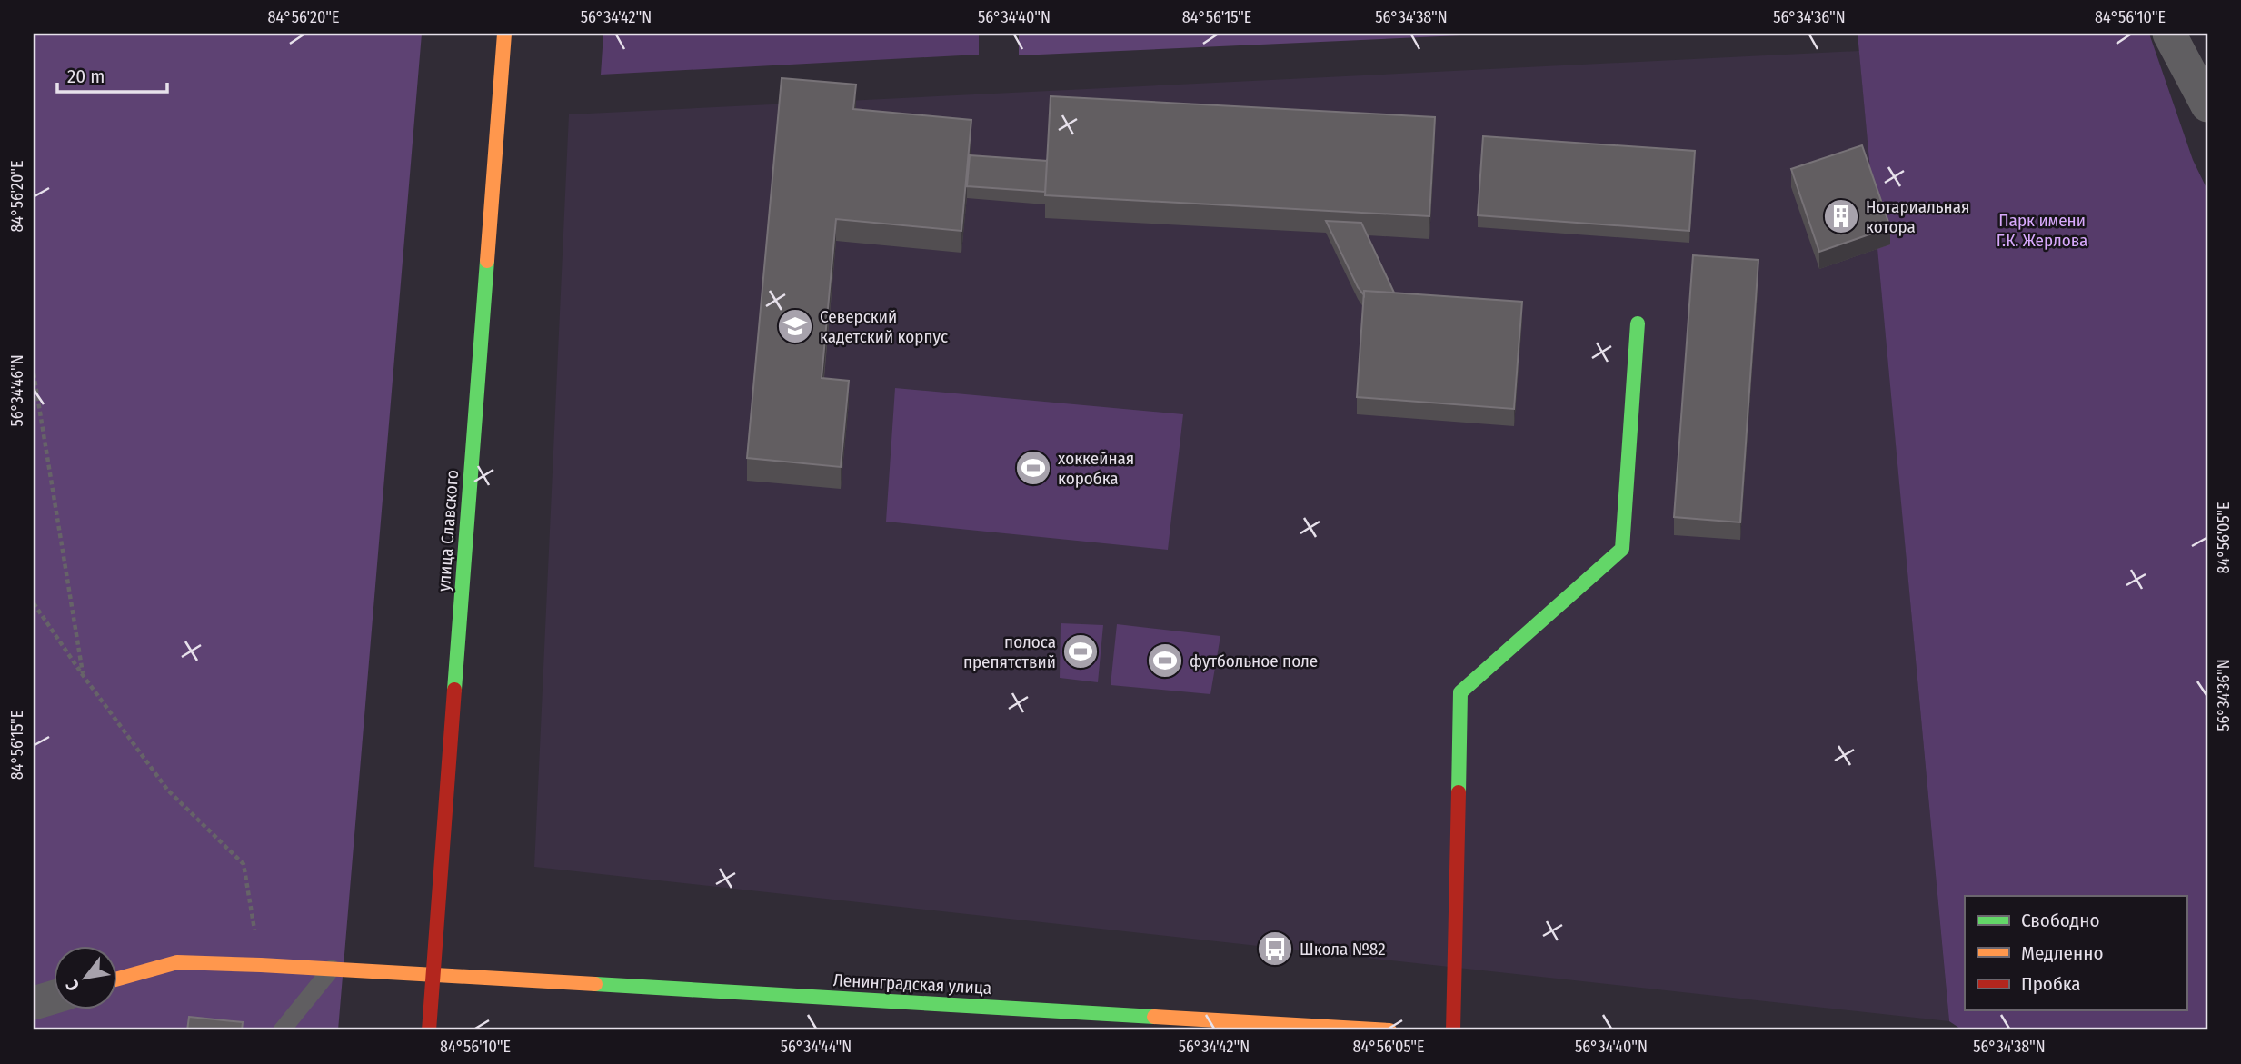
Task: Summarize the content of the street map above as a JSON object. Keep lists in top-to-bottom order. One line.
{"streets":{"street":["улица Славского","Ленинградская улица"]},"crossings":[["улица Славского","Ленинградская улица"]],"parks":["Парк имени Г.К. Жерлова"],"places":{"building":["Нотариальная котора"],"school or university":["Северский кадетский корпус"],"sports":["хоккейная коробка","полоса препятствий","футбольное поле"],"bus stop":["Школа №82"]},"legend":["Свободно","Медленно","Пробка"],"scale_bar":"20 m","north":"bottom left","coordinates":["84°56'20\"E","56°34'42\"N","56°34'40\"N","84°56'15\"E","56°34'38\"N","56°34'36\"N","84°56'10\"E","56°34'46\"N","84°56'05\"E","56°34'44\"N"]}
